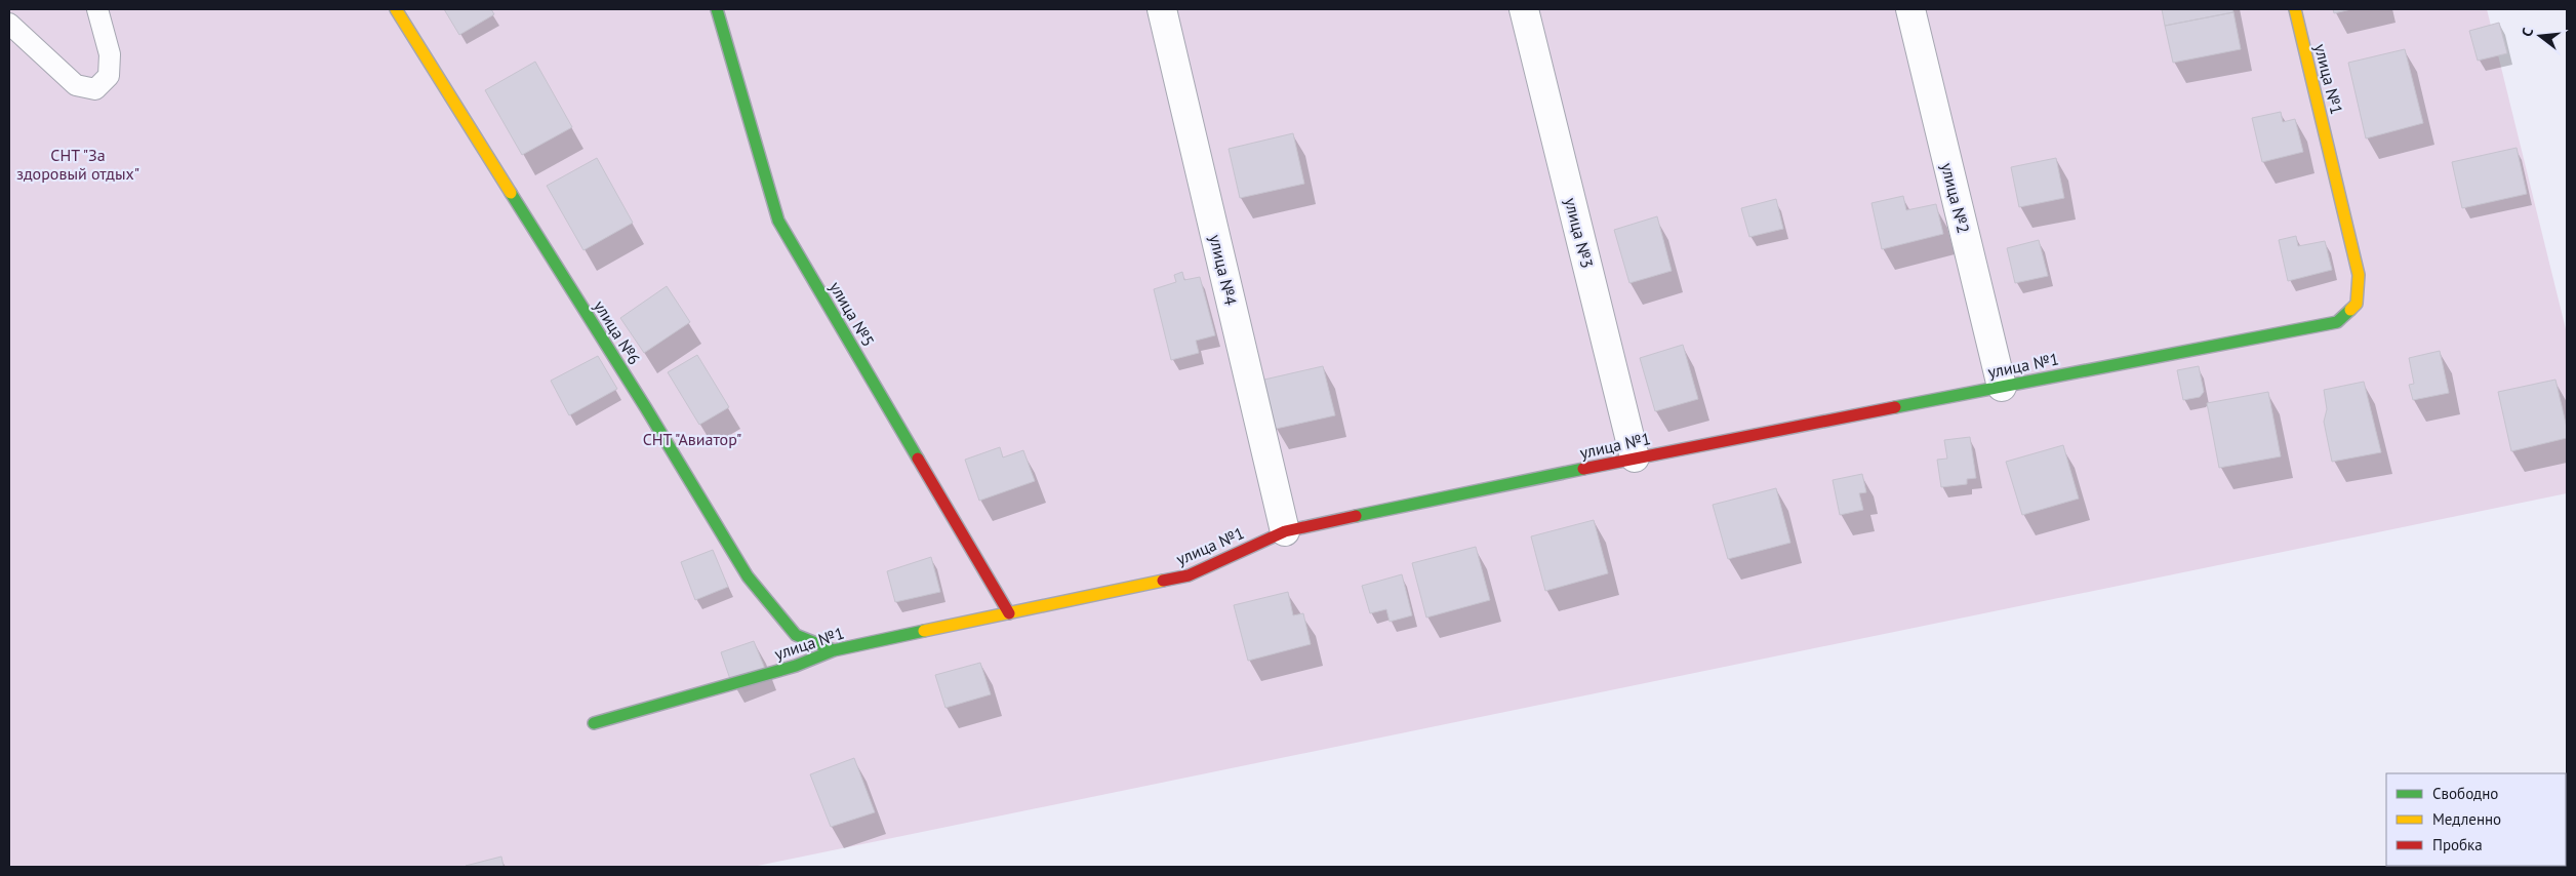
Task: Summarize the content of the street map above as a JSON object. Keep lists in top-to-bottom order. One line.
{"streets":{"street":["улица №1","улица №2","улица №3","улица №4","улица №5","улица №6"]},"crossings":[["улица №1","улица №2"],["улица №1","улица №3"],["улица №1","улица №4"],["улица №1","улица №5"],["улица №1","улица №6"]],"parks":["СНТ \"За здоровый отдых\"","СНТ \"Авиатор\""],"legend":["Свободно","Медленно","Пробка"],"north":"left"}
